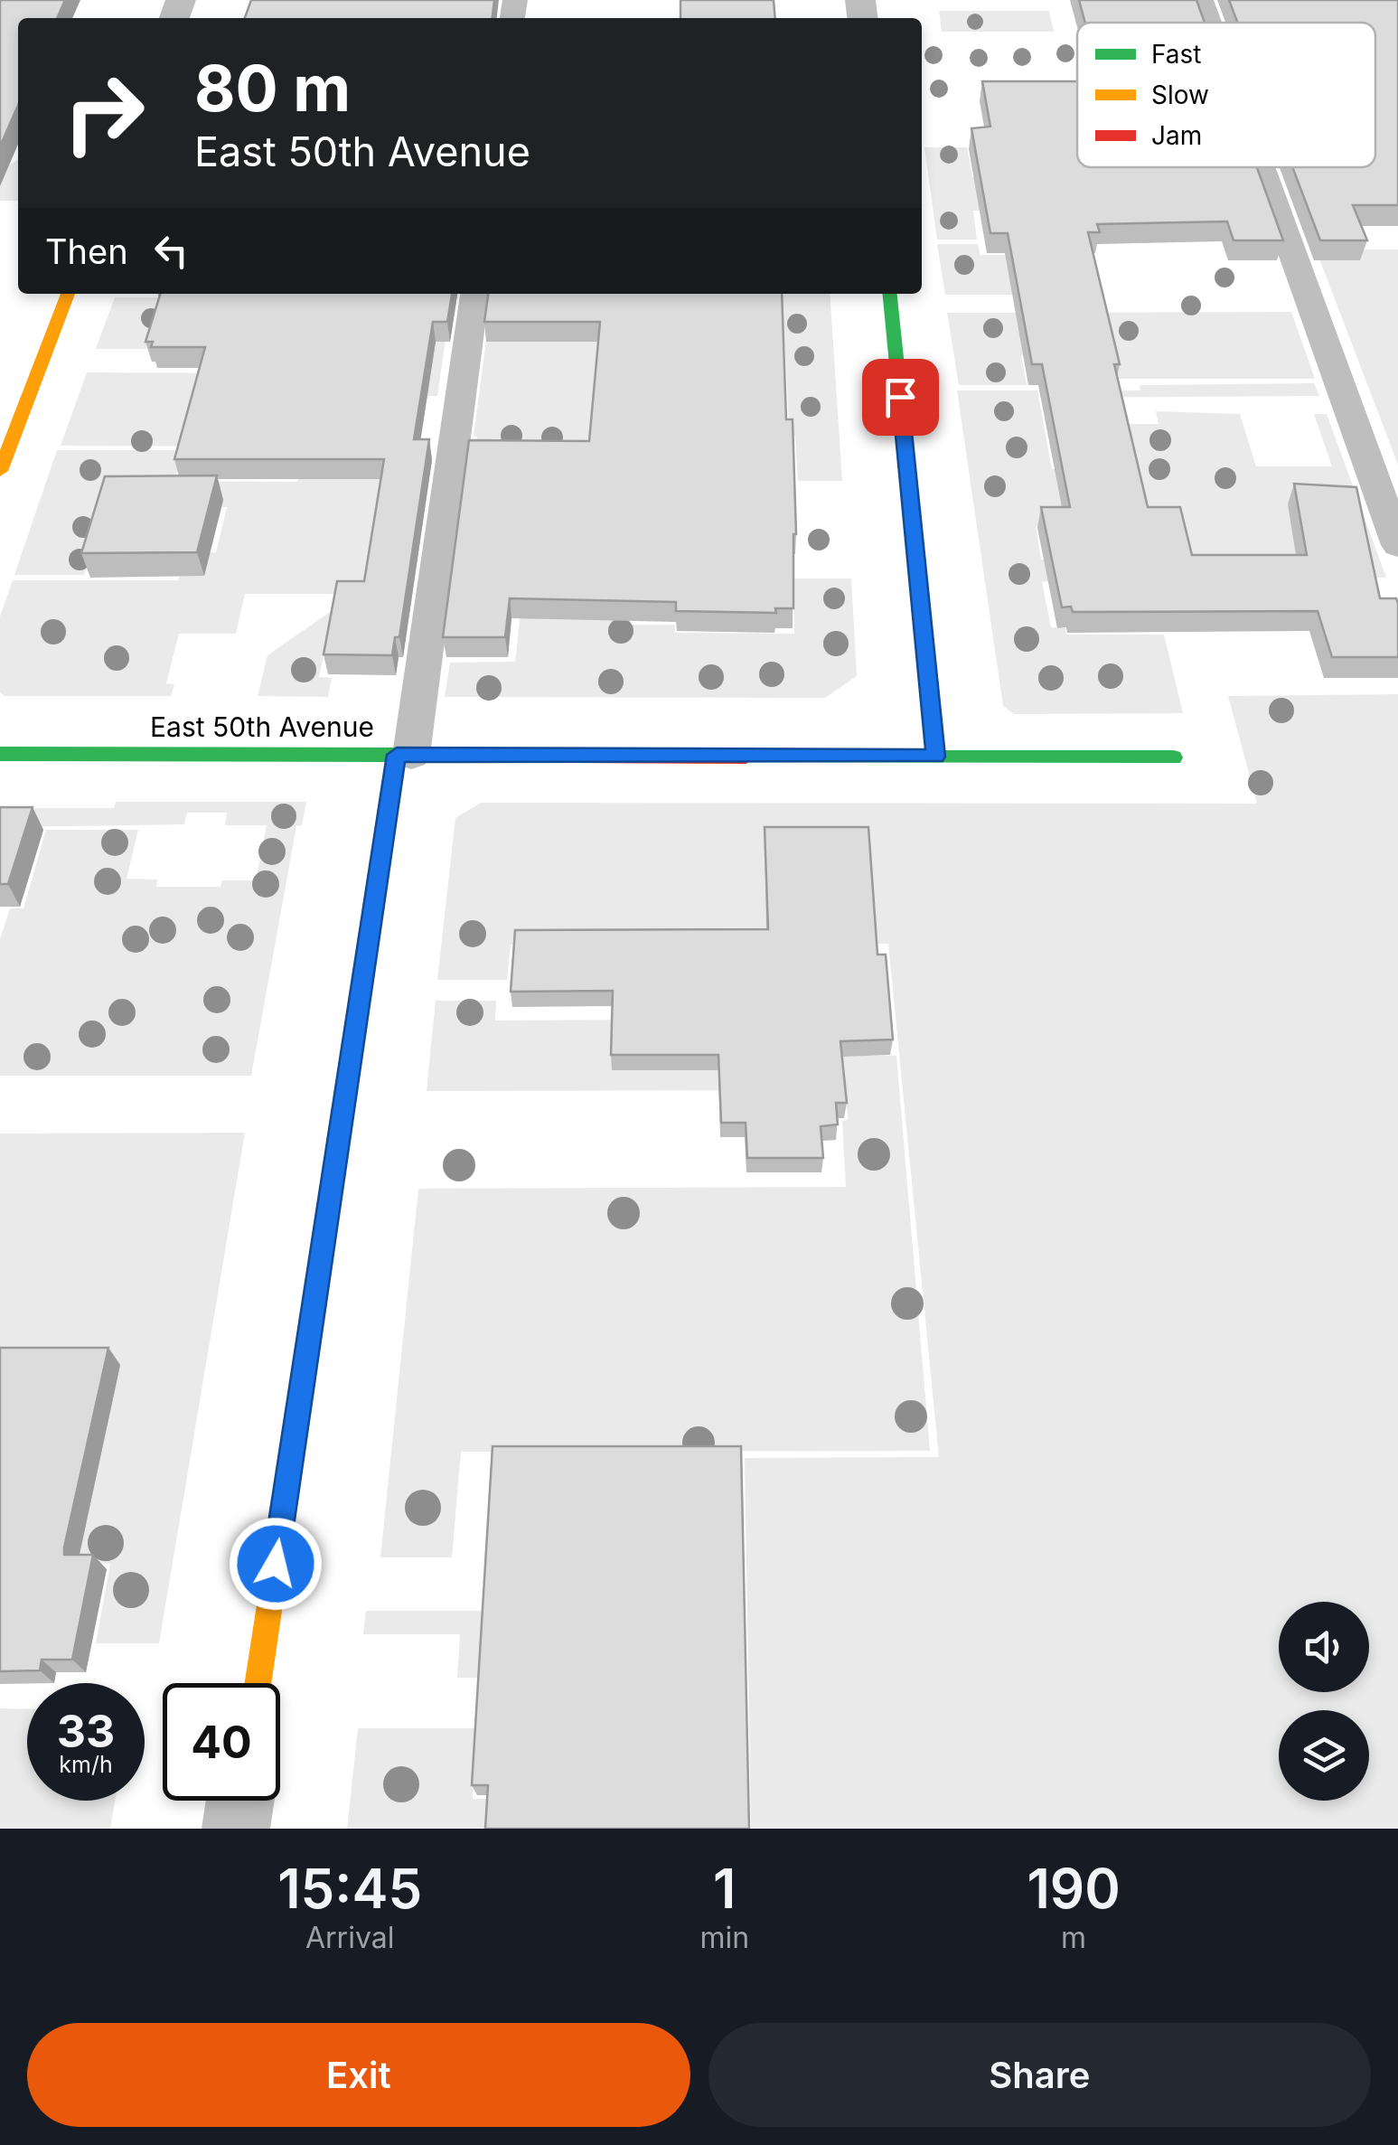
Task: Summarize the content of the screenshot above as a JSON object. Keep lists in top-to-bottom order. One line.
{"streets":{"street":["East 50th Avenue"]},"legend":["Fast","Slow","Jam"],"page":{"turn":["80 m","East 50th Avenue"],"then":"Then","speed":"33 km/h","limit":"40","eta":["15:45","Arrival","1","min","190","m"],"buttons":["Exit","Share"]}}
